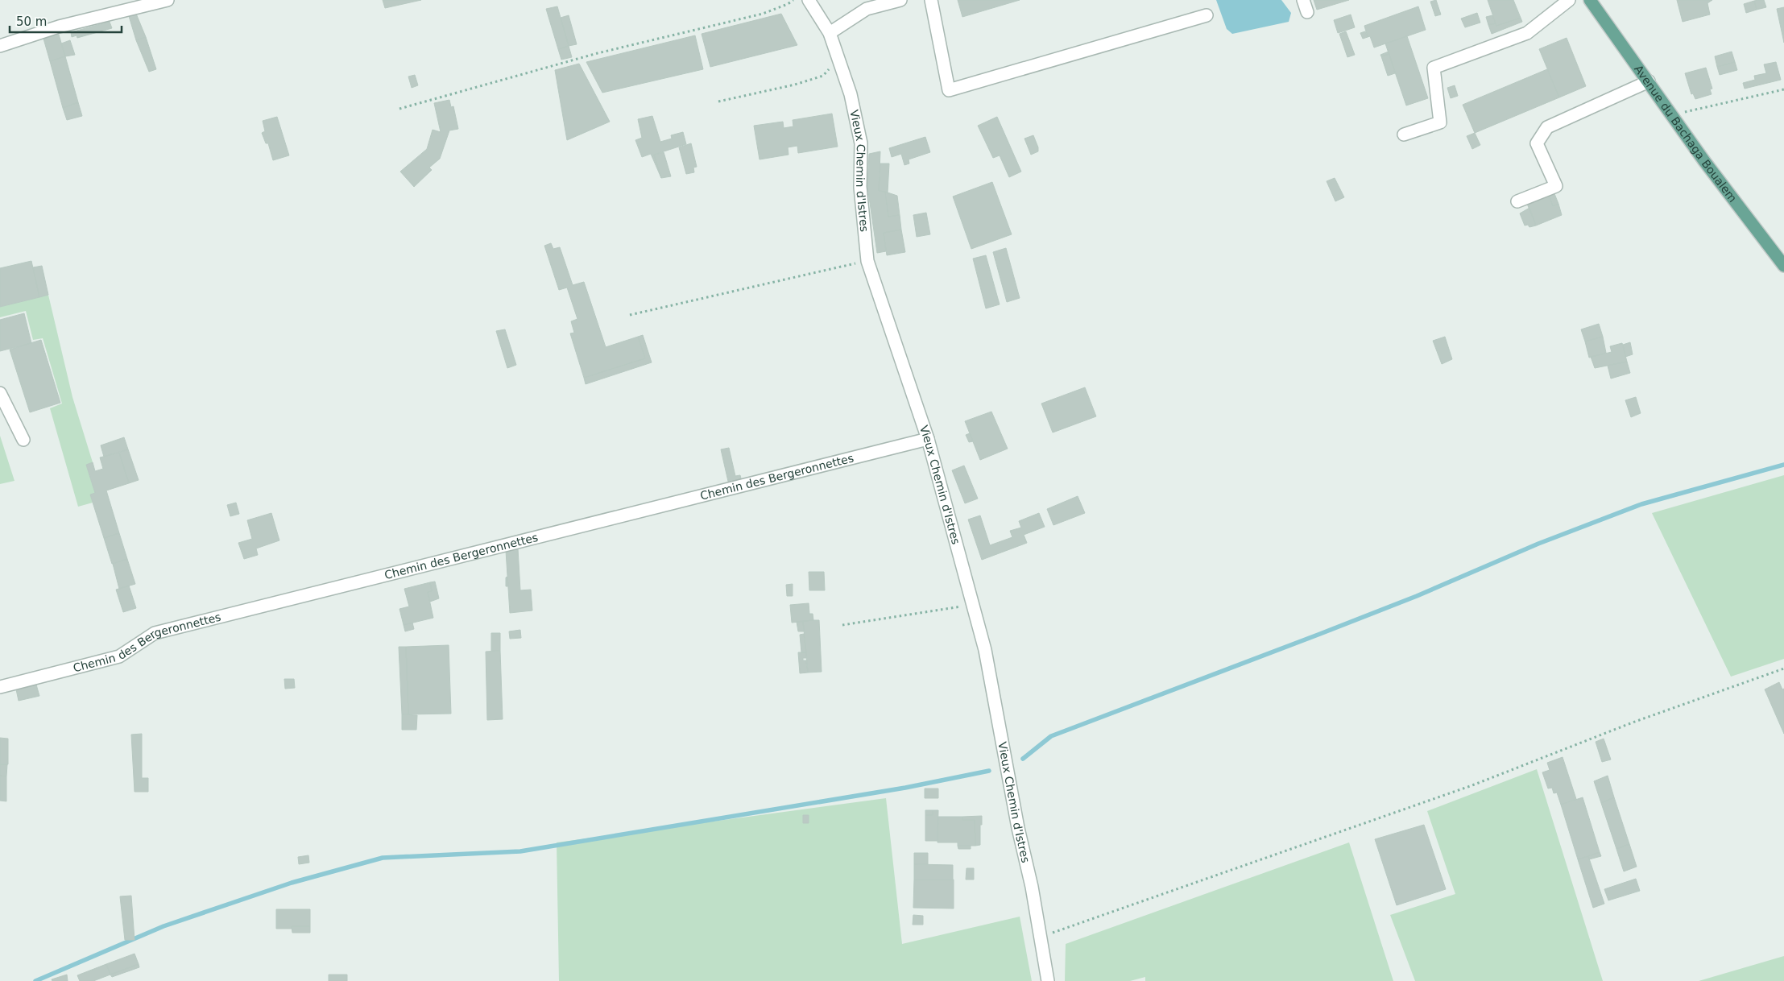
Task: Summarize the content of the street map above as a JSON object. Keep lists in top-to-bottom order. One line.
{"streets":{"main road":["Avenue du Bachaga Boualem"],"street":["Vieux Chemin d'Istres","Chemin des Bergeronnettes"]},"crossings":[["Vieux Chemin d'Istres","Chemin des Bergeronnettes"]],"scale_bar":"50 m"}
